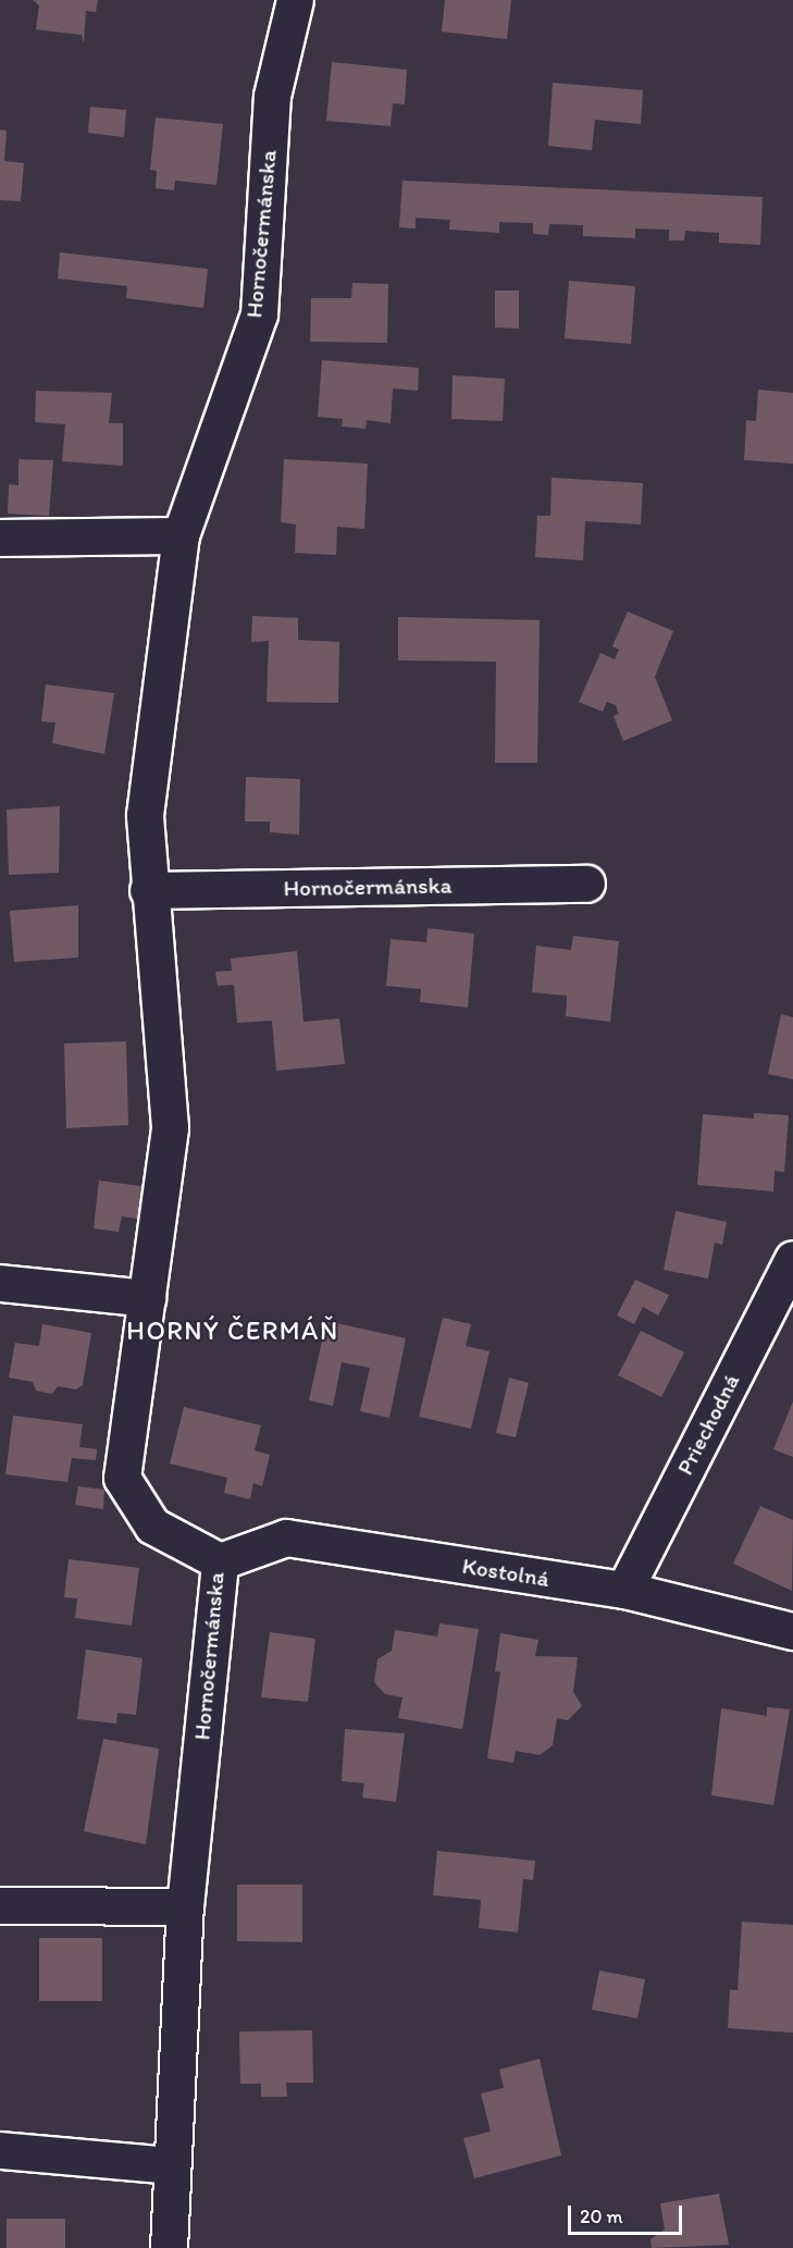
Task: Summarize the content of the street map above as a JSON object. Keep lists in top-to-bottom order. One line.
{"streets":{"street":["Hornočermánska","Priechodná","Kostolná"]},"crossings":[["Hornočermánska","Kostolná"],["Priechodná","Kostolná"]],"districts":["HORNÝ ČERMÁŇ"],"scale_bar":"20 m"}
